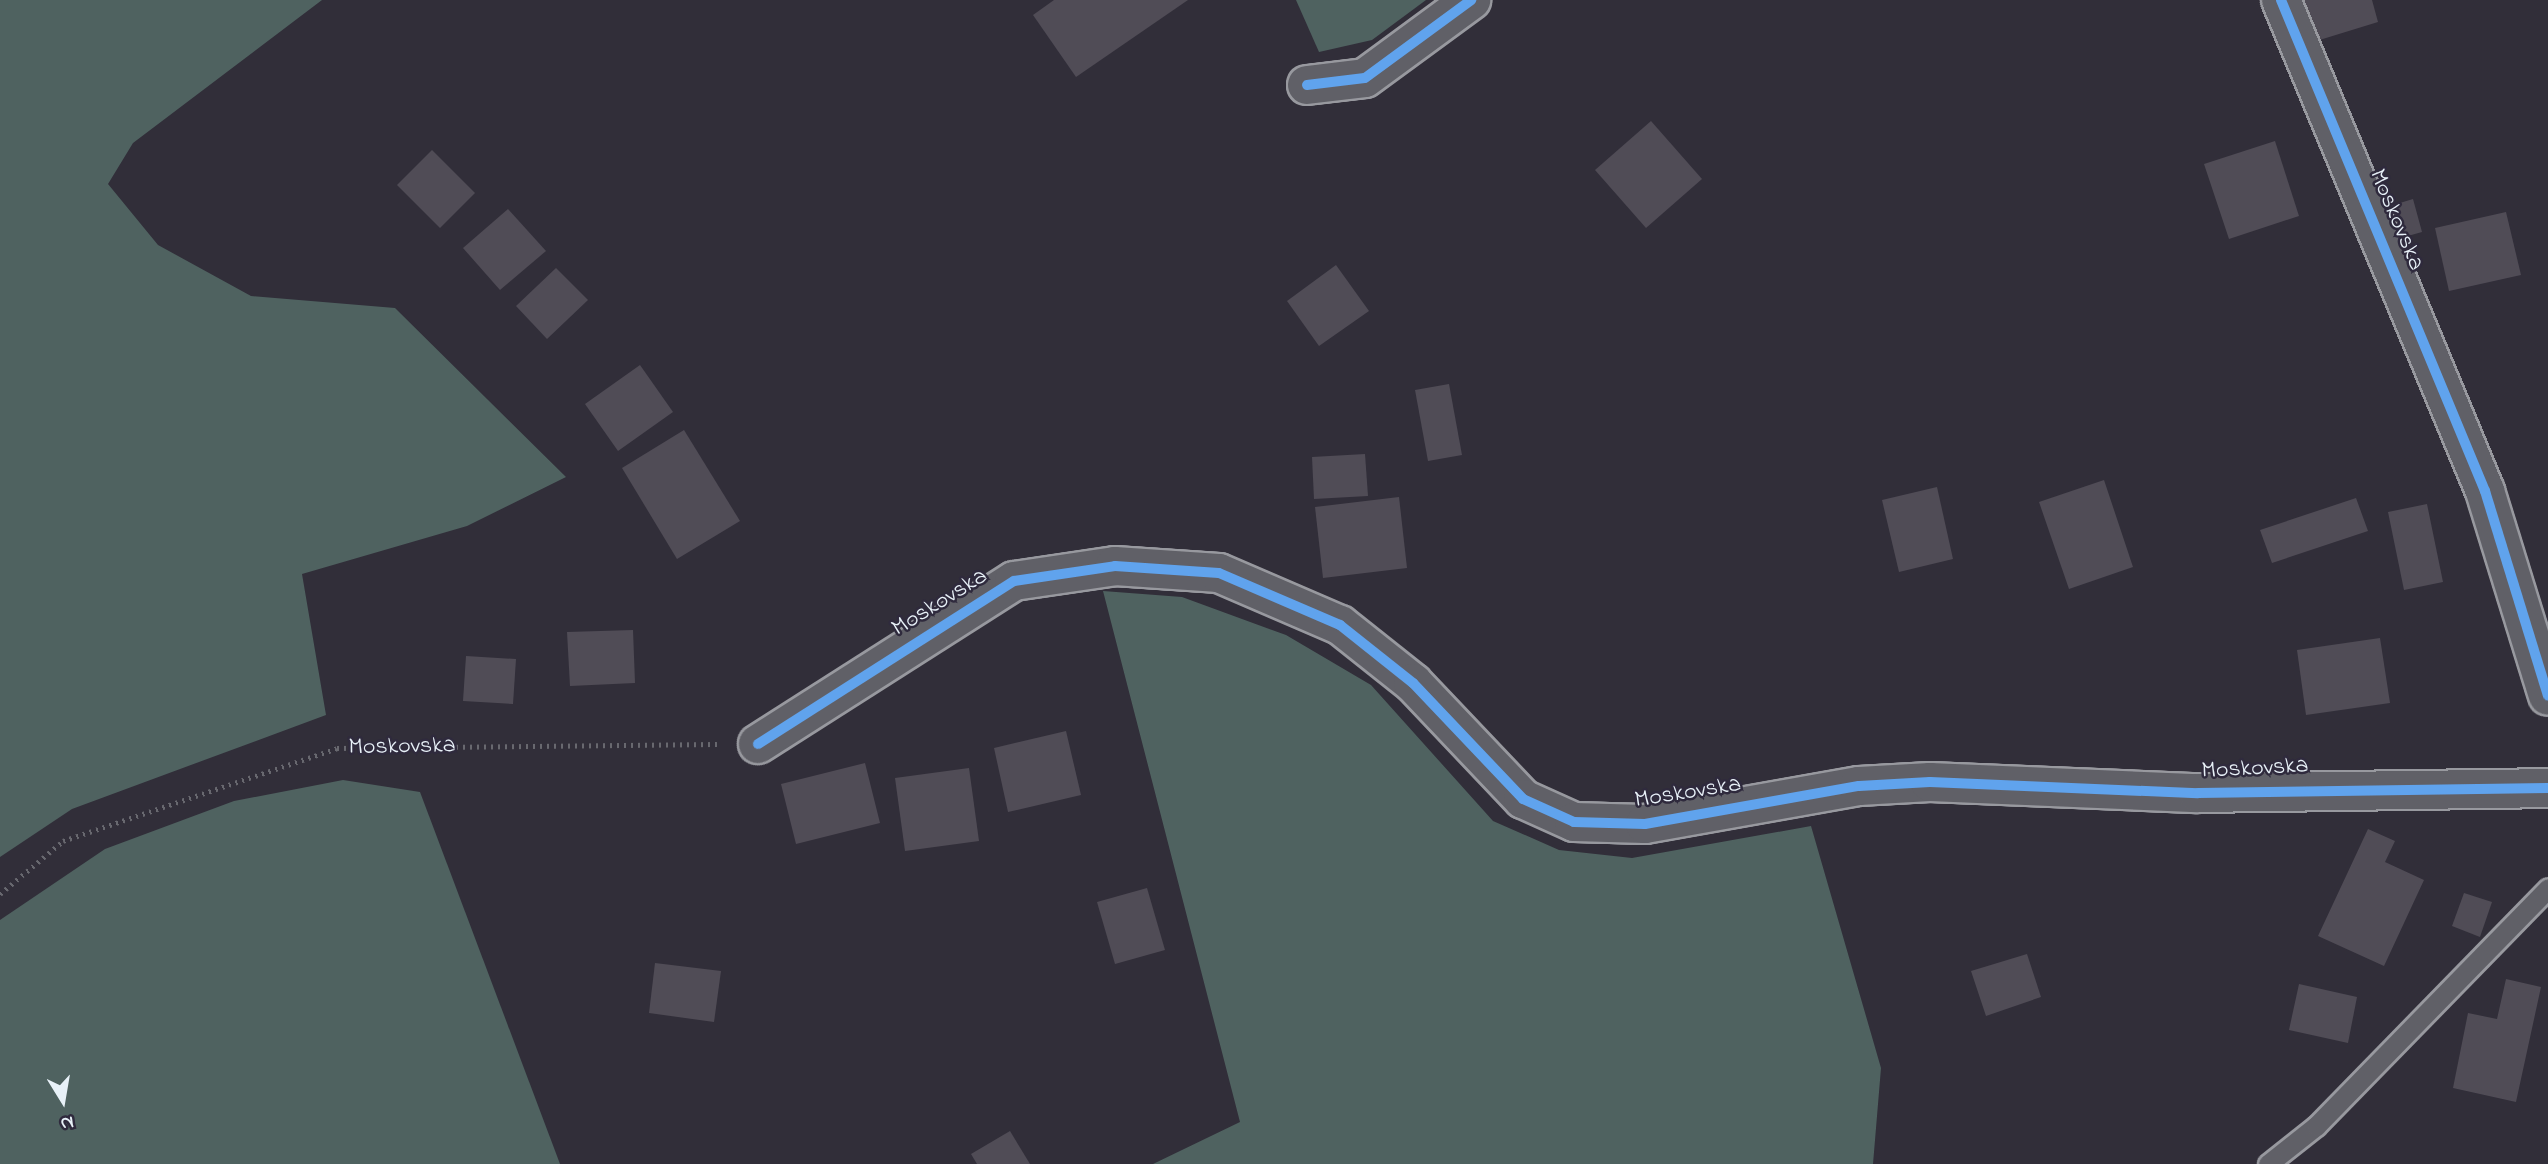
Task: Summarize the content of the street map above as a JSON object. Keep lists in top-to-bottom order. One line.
{"streets":{"street":["Moskovska"]},"north":"bottom"}
